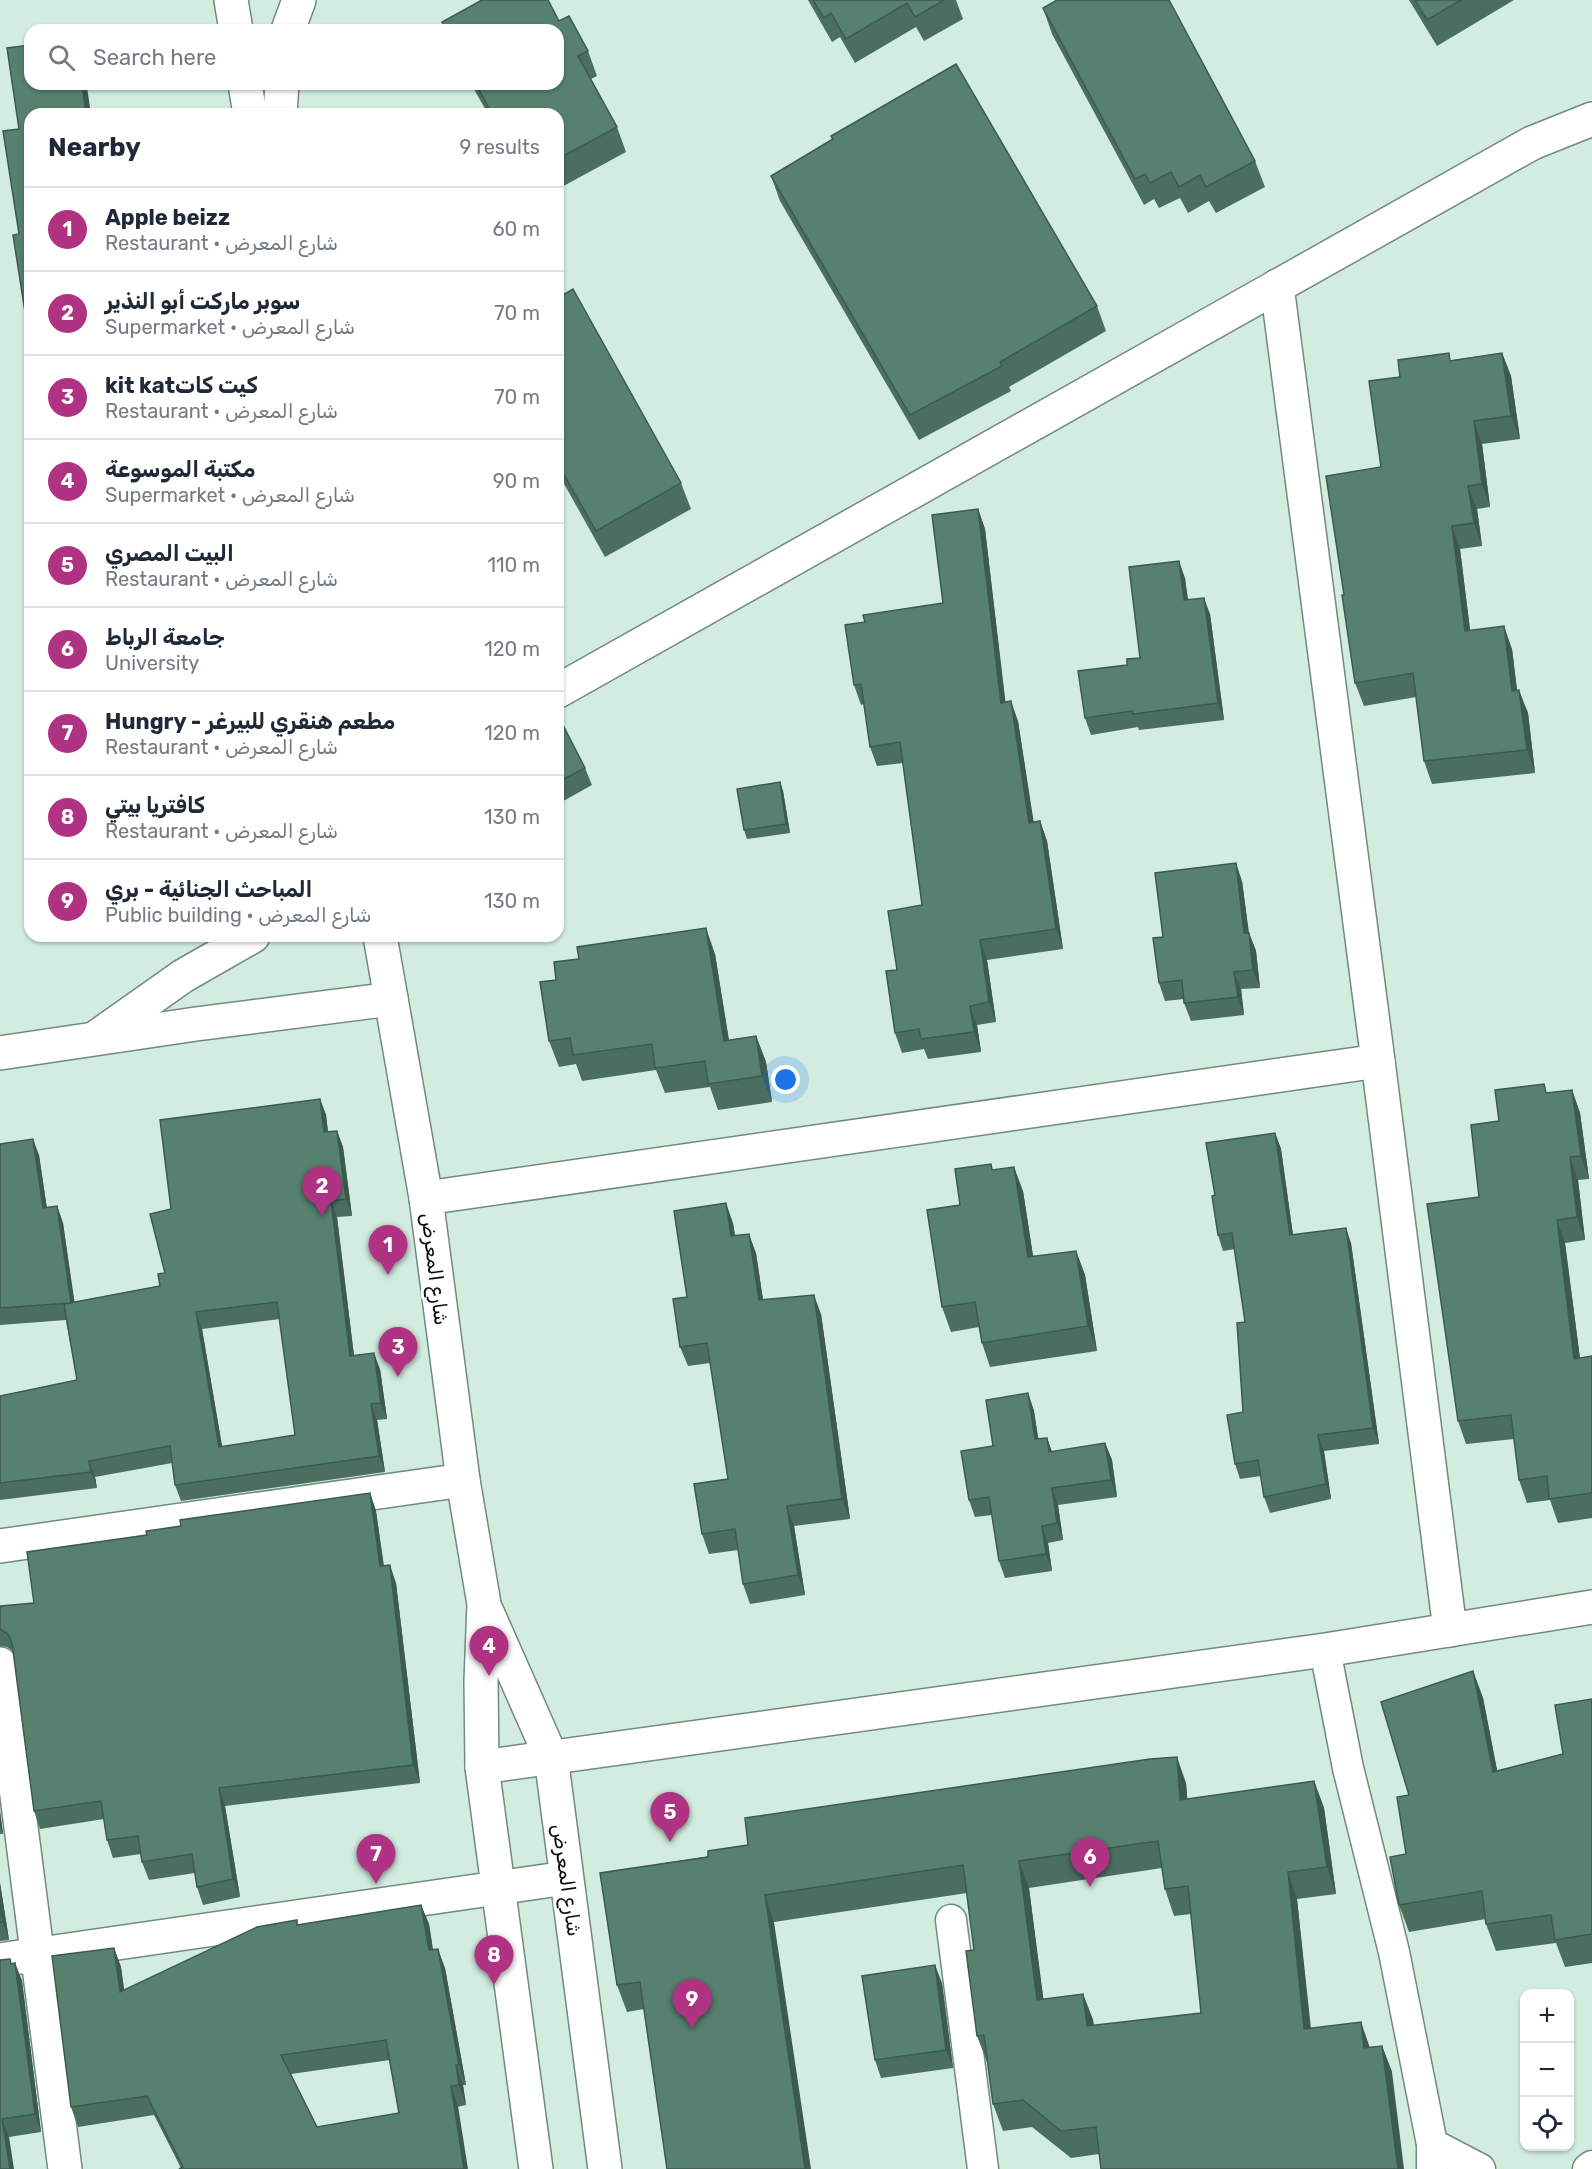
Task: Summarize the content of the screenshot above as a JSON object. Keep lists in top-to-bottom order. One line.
{"streets":{"street":["شارع المعرض"]},"page":{"search":"Search here","heading":["Nearby","9 results"],"list":[{"mark":"1","name":"Apple beizz","note":"Restaurant · شارع المعرض","value":"60 m"},{"mark":"2","name":"سوبر ماركت أبو النذير","note":"Supermarket · شارع المعرض","value":"70 m"},{"mark":"3","name":"kit katكيت كات","note":"Restaurant · شارع المعرض","value":"70 m"},{"mark":"4","name":"مكتبة الموسوعة","note":"Supermarket · شارع المعرض","value":"90 m"},{"mark":"5","name":"البيت المصري","note":"Restaurant · شارع المعرض","value":"110 m"},{"mark":"6","name":"جامعة الرباط","note":"University","value":"120 m"},{"mark":"7","name":"Hungry - مطعم هنقري للبيرغر","note":"Restaurant · شارع المعرض","value":"120 m"},{"mark":"8","name":"كافتريا بيتي","note":"Restaurant · شارع المعرض","value":"130 m"},{"mark":"9","name":"المباحث الجنائية - بري","note":"Public building · شارع المعرض","value":"130 m"}],"pins":["2","1","3","4","5","7","6","8","9"],"map_buttons":["+","−"]}}
